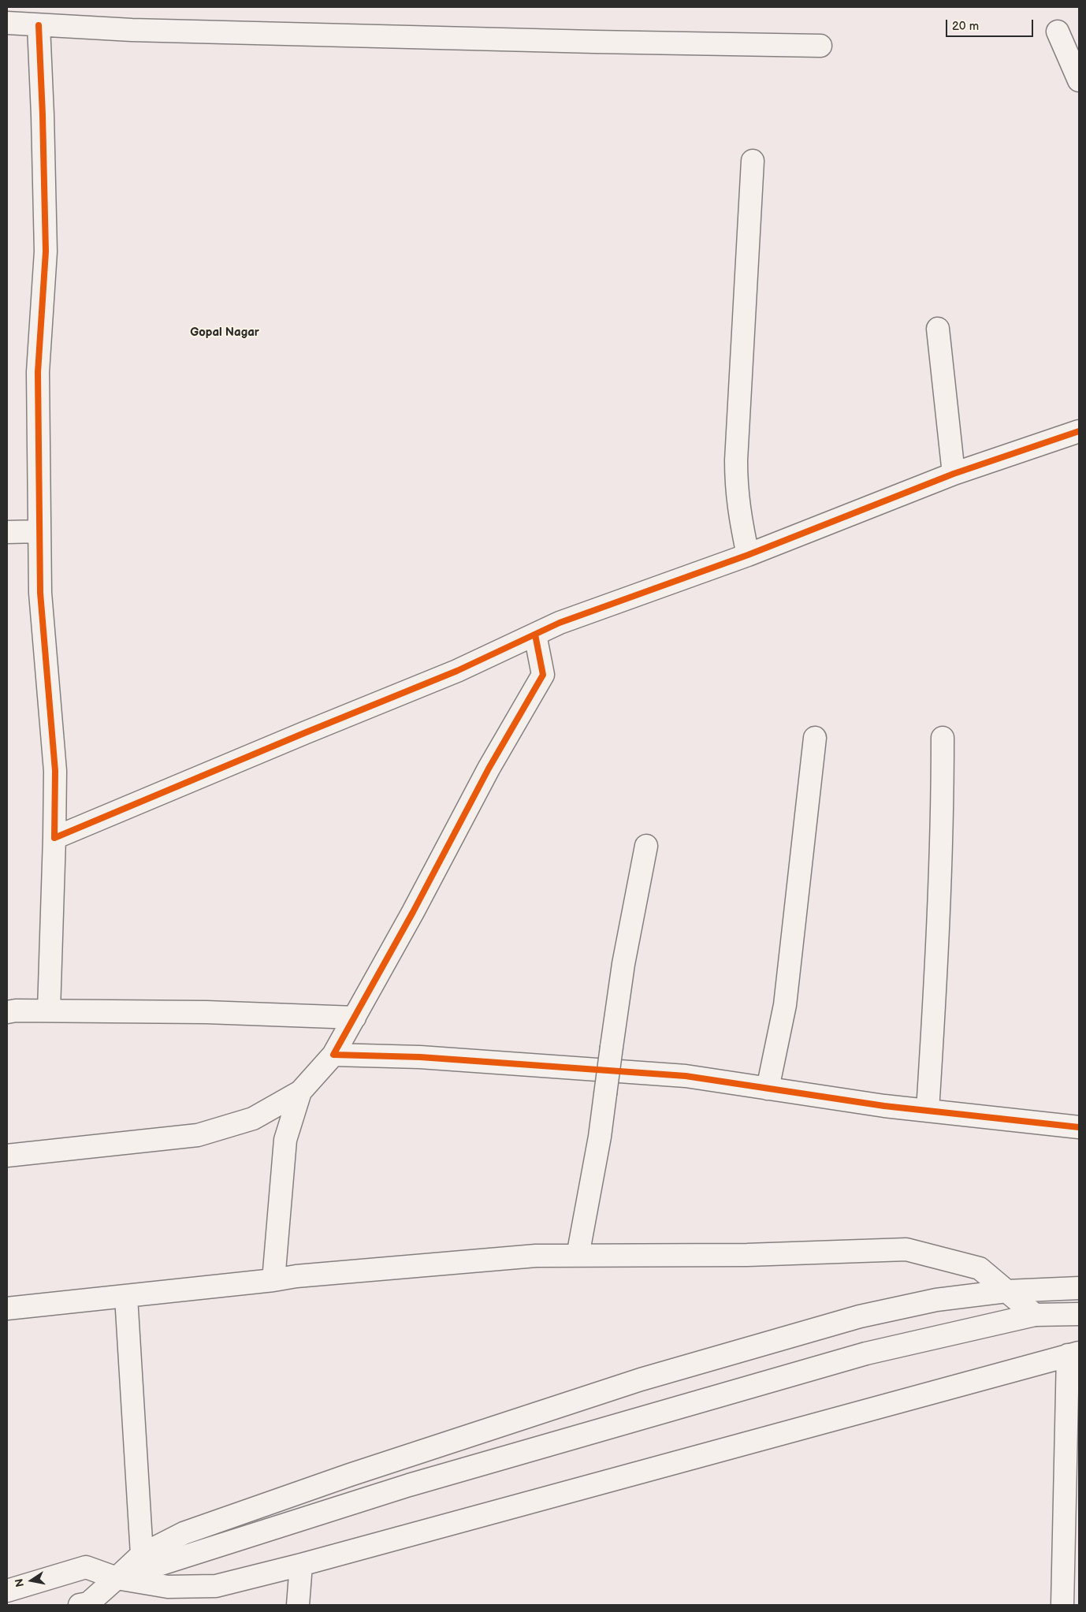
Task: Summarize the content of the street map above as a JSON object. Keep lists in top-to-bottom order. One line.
{"districts":["Gopal Nagar"],"scale_bar":"20 m","north":"left"}
